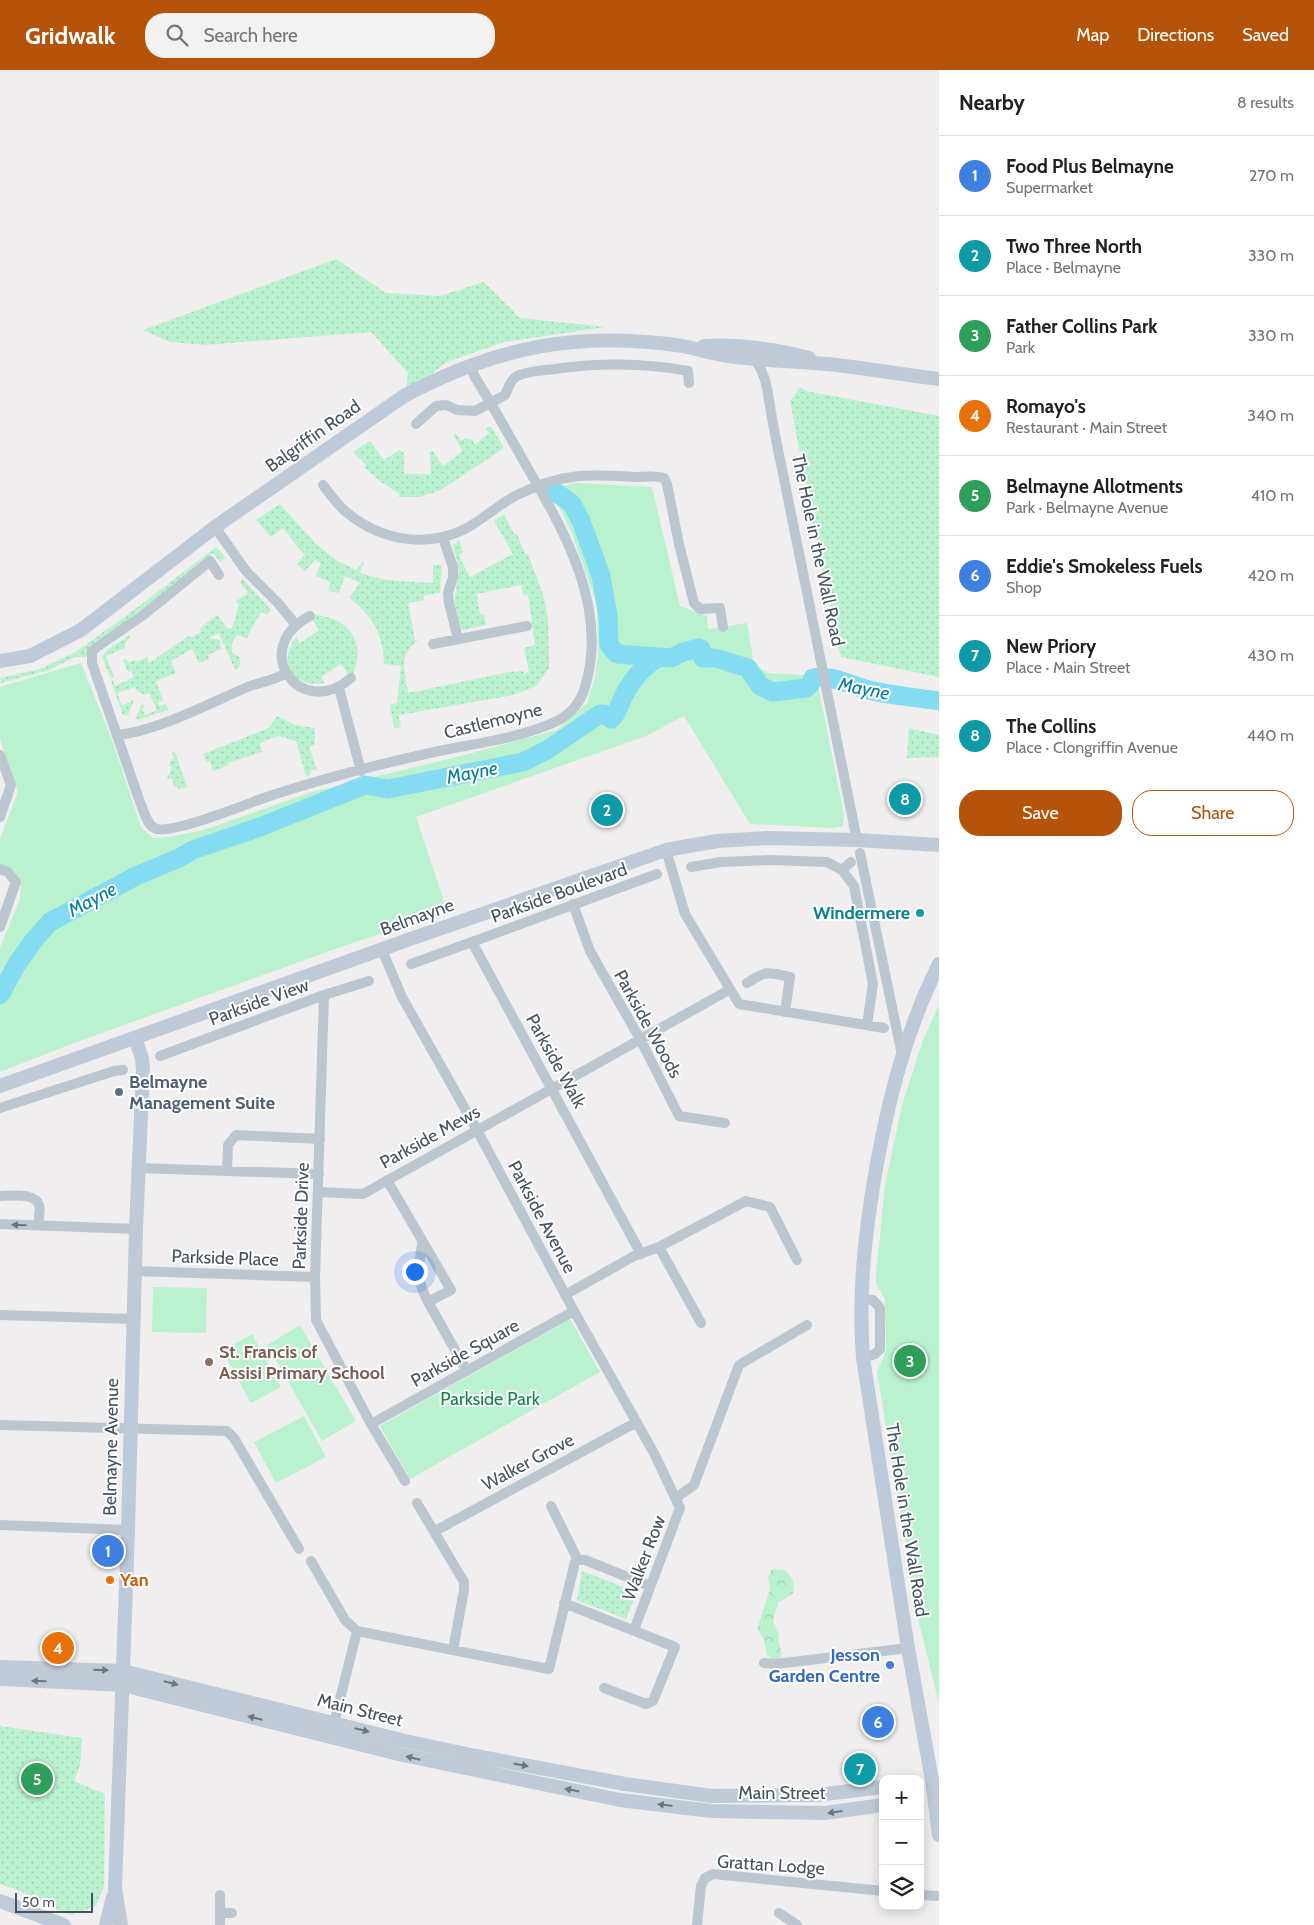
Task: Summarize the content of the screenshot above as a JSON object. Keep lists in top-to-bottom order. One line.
{"streets":{"street":["Balgriffin Road","The Hole in the Wall Road","Castlemoyne","Parkside Boulevard","Belmayne","Parkside View","Parkside Woods","Parkside Walk","Parkside Mews","Parkside Drive","Parkside Avenue","Parkside Place","Parkside Square","Belmayne Avenue","Walker Grove","Walker Row","Main Street","Grattan Lodge"]},"crossings":[["Balgriffin Road","The Hole in the Wall Road"],["Balgriffin Road","Castlemoyne"],["The Hole in the Wall Road","Belmayne"],["Parkside Boulevard","Parkside Woods"],["Parkside Boulevard","Parkside Walk"],["Belmayne","Parkside Avenue"],["Belmayne","Belmayne Avenue"],["Parkside View","Parkside Drive"],["Parkside Woods","Parkside Mews"],["Parkside Walk","Parkside Mews"],["Parkside Mews","Parkside Drive"],["Parkside Mews","Parkside Avenue"],["Parkside Drive","Parkside Place"],["Parkside Drive","Parkside Square"],["Parkside Avenue","Parkside Square"],["Parkside Avenue","Walker Grove"],["Parkside Avenue","Walker Row"],["Parkside Place","Belmayne Avenue"],["Belmayne Avenue","Main Street"]],"water":["Mayne"],"parks":["Parkside Park"],"places":["Windermere","Belmayne Management Suite","St. Francis of Assisi Primary School","Yan","Jesson Garden Centre"],"scale_bar":"50 m","page":{"header":"Gridwalk","search":"Search here","nav":["Map","Directions","Saved"],"heading":["Nearby","8 results"],"list":[{"mark":"1","name":"Food Plus Belmayne","note":"Supermarket","value":"270 m"},{"mark":"2","name":"Two Three North","note":"Place · Belmayne","value":"330 m"},{"mark":"3","name":"Father Collins Park","note":"Park","value":"330 m"},{"mark":"4","name":"Romayo's","note":"Restaurant · Main Street","value":"340 m"},{"mark":"5","name":"Belmayne Allotments","note":"Park · Belmayne Avenue","value":"410 m"},{"mark":"6","name":"Eddie's Smokeless Fuels","note":"Shop","value":"420 m"},{"mark":"7","name":"New Priory","note":"Place · Main Street","value":"430 m"},{"mark":"8","name":"The Collins","note":"Place · Clongriffin Avenue","value":"440 m"}],"buttons":["Save","Share"],"pins":["8","2","3","1","4","6","7","5"],"map_buttons":["+","−"],"scale":"50 m"}}
